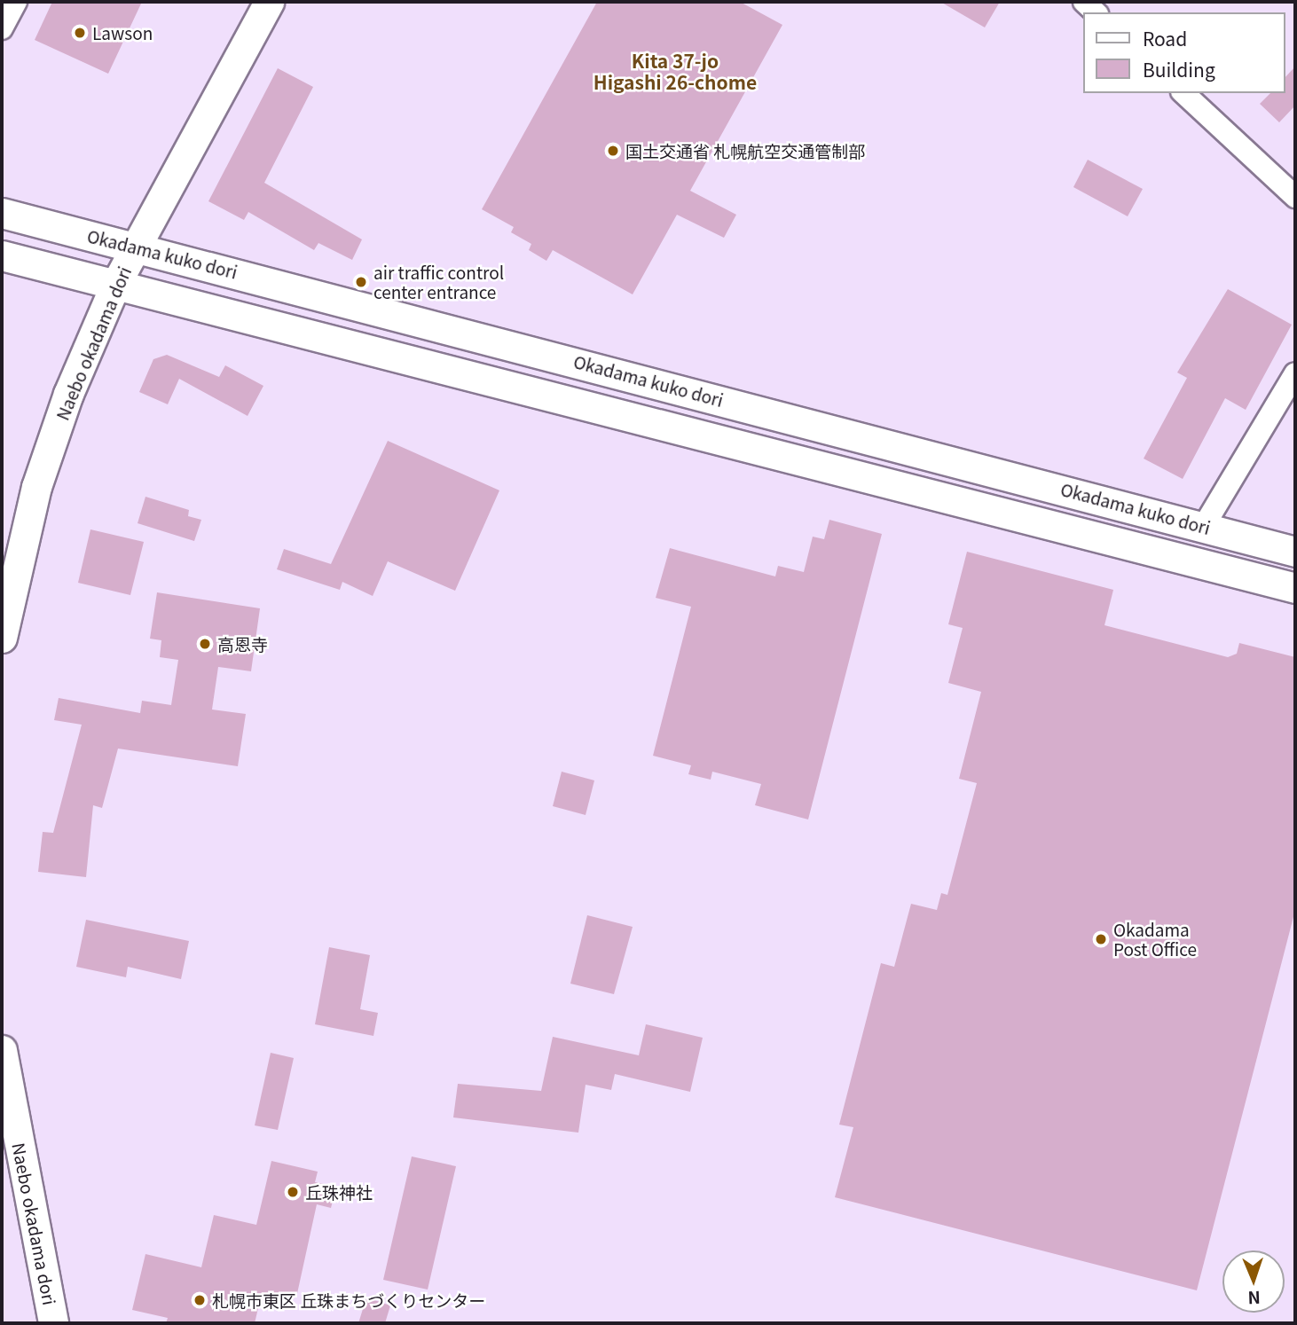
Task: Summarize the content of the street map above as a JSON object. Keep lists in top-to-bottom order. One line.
{"streets":{"main road":["Okadama kuko dori","Naebo okadama dori"]},"crossings":[["Okadama kuko dori","Naebo okadama dori"]],"districts":["Kita 37-jo Higashi 26-chome"],"places":["Lawson","国土交通省 札幌航空交通管制部","air traffic control center entrance","高恩寺","Okadama Post Office","丘珠神社","札幌市東区 丘珠まちづくりセンター"],"legend":["Road","Building"],"north":"bottom"}
